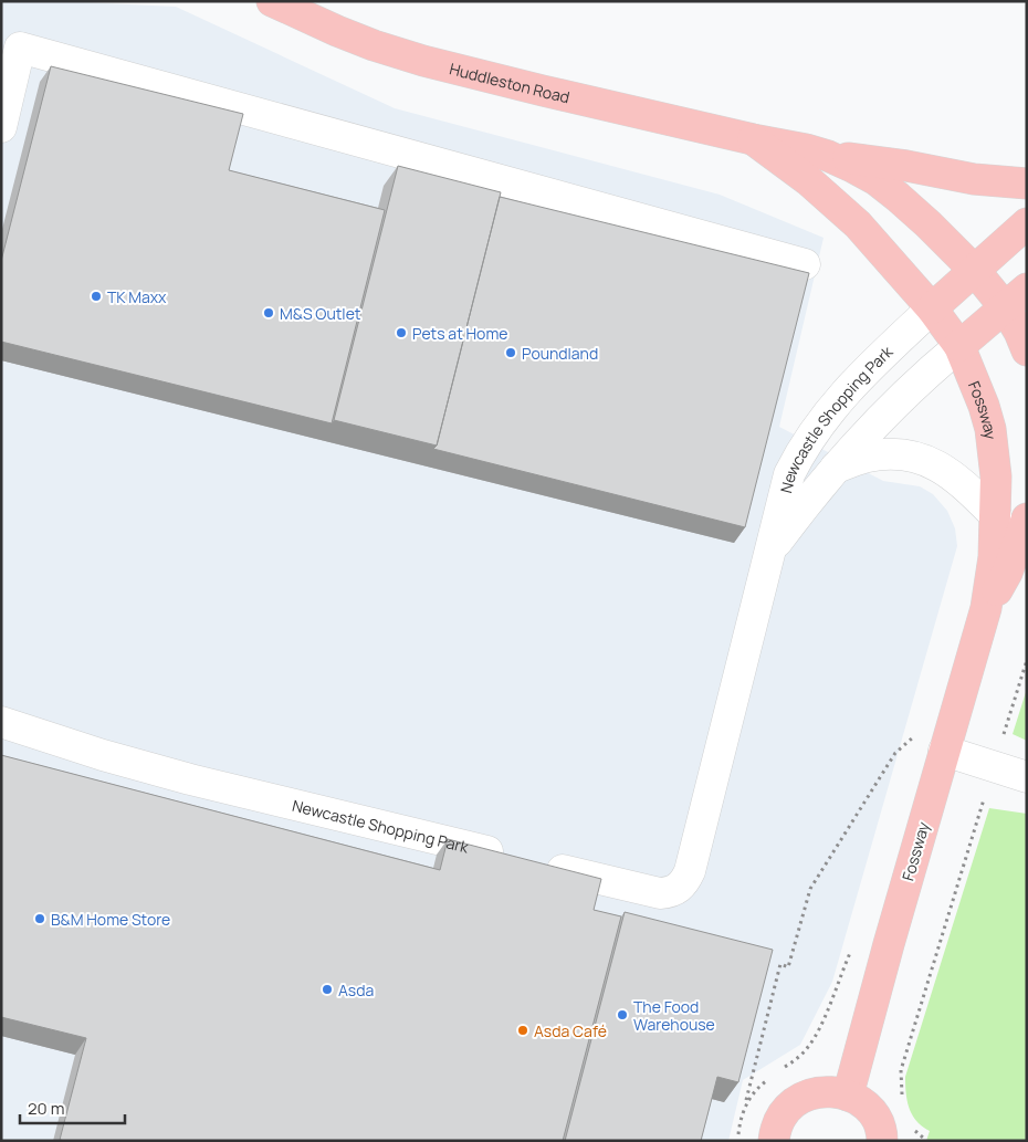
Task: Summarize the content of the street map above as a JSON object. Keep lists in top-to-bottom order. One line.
{"streets":{"main road":["Huddleston Road","Fossway"],"street":["Newcastle Shopping Park"]},"crossings":[["Huddleston Road","Fossway"],["Huddleston Road","Newcastle Shopping Park"],["Fossway","Newcastle Shopping Park"]],"places":["TK Maxx","M&S Outlet","Pets at Home","Poundland","B&M Home Store","Asda","The Food Warehouse","Asda Café"],"scale_bar":"20 m"}
